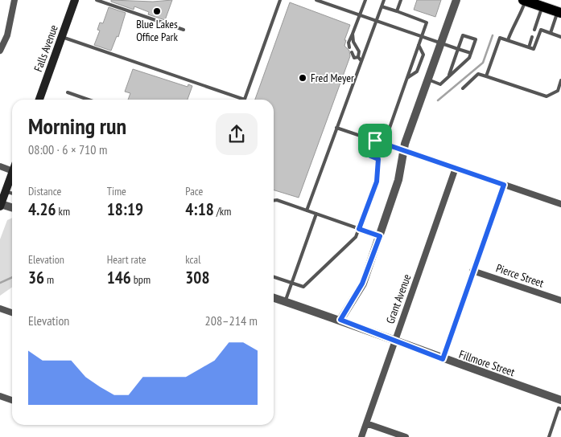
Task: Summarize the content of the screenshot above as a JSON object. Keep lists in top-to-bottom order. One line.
{"streets":{"main road":["Falls Avenue"],"street":["Pierce Street","Grant Avenue","Fillmore Street"]},"crossings":[["Grant Avenue","Fillmore Street"]],"places":["Blue Lakes Office Park","Fred Meyer"],"page":{"heading":["Morning run","08:00 · 6 × 710 m"],"stats":[["Distance","4.26 km"],["Time","18:19"],["Pace","4:18 /km"],["Elevation","36 m"],["Heart rate","146 bpm"],["kcal","308"]],"chart":["Elevation","208–214 m"]}}
